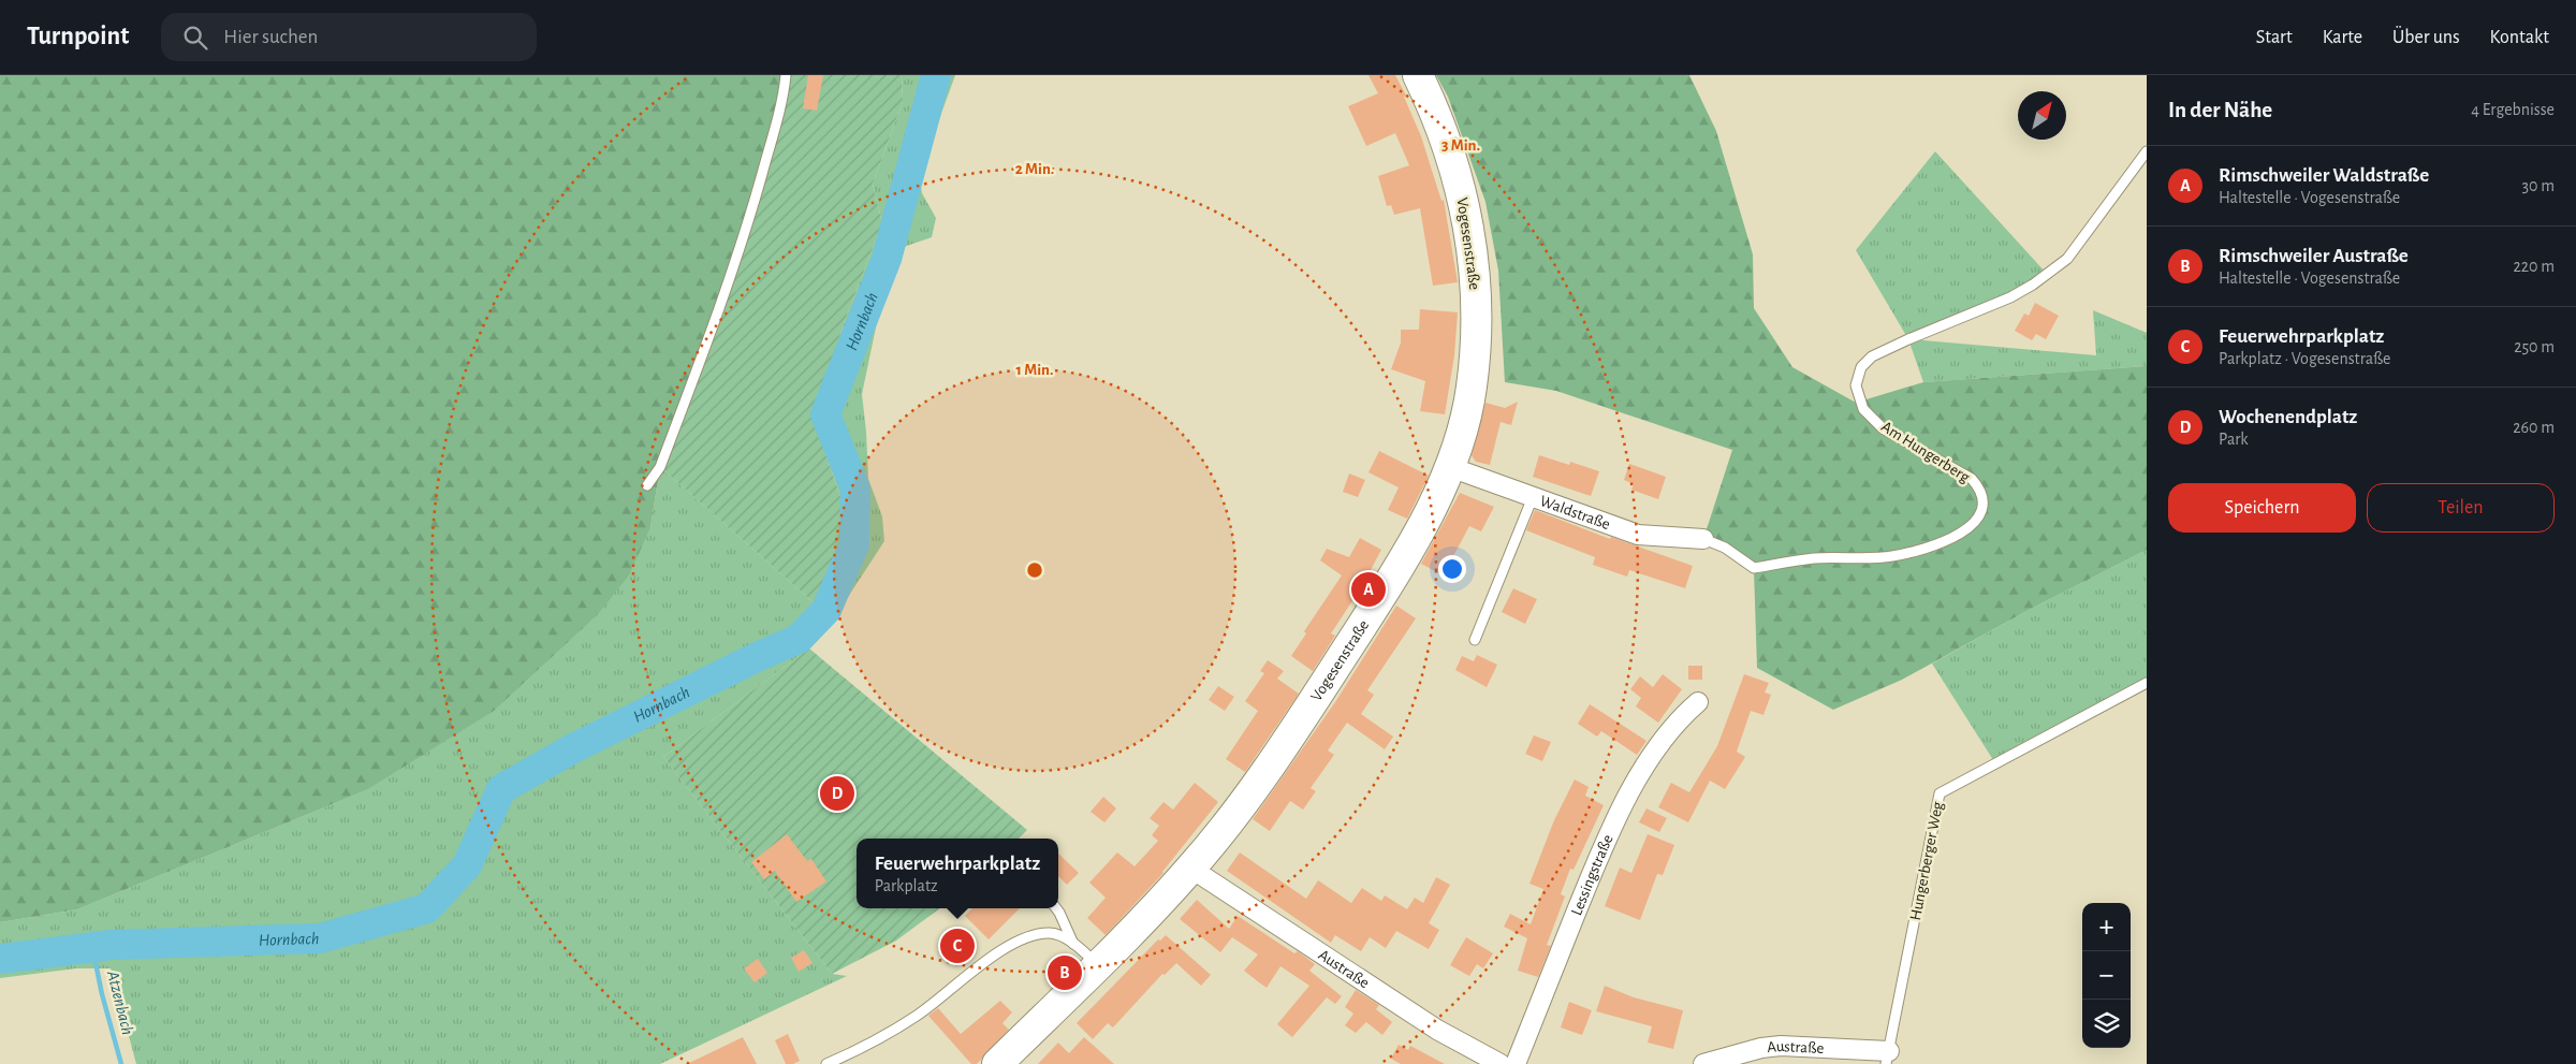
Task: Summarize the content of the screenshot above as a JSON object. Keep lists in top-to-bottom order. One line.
{"streets":{"main road":["Vogesenstraße"],"street":["Waldstraße","Lessingstraße","Austraße"],"lane":["Am Hungerberg","Hungerberger Weg"]},"crossings":[["Vogesenstraße","Waldstraße"],["Vogesenstraße","Austraße"],["Am Hungerberg","Waldstraße"],["Hungerberger Weg","Austraße"]],"water":["Hornbach","Atzenbach"],"north":"top right","page":{"header":"Turnpoint","search":"Hier suchen","nav":["Start","Karte","Über uns","Kontakt"],"heading":["In der Nähe","4 Ergebnisse"],"list":[{"mark":"A","name":"Rimschweiler Waldstraße","note":"Haltestelle · Vogesenstraße","value":"30 m"},{"mark":"B","name":"Rimschweiler Austraße","note":"Haltestelle · Vogesenstraße","value":"220 m"},{"mark":"C","name":"Feuerwehrparkplatz","note":"Parkplatz · Vogesenstraße","value":"250 m"},{"mark":"D","name":"Wochenendplatz","note":"Park","value":"260 m"}],"buttons":["Speichern","Teilen"],"pins":["A","D","C","B"],"popup":["Feuerwehrparkplatz","Parkplatz"],"map_buttons":["+","−"]},"rings":["3 Min.","2 Min.","1 Min."]}
